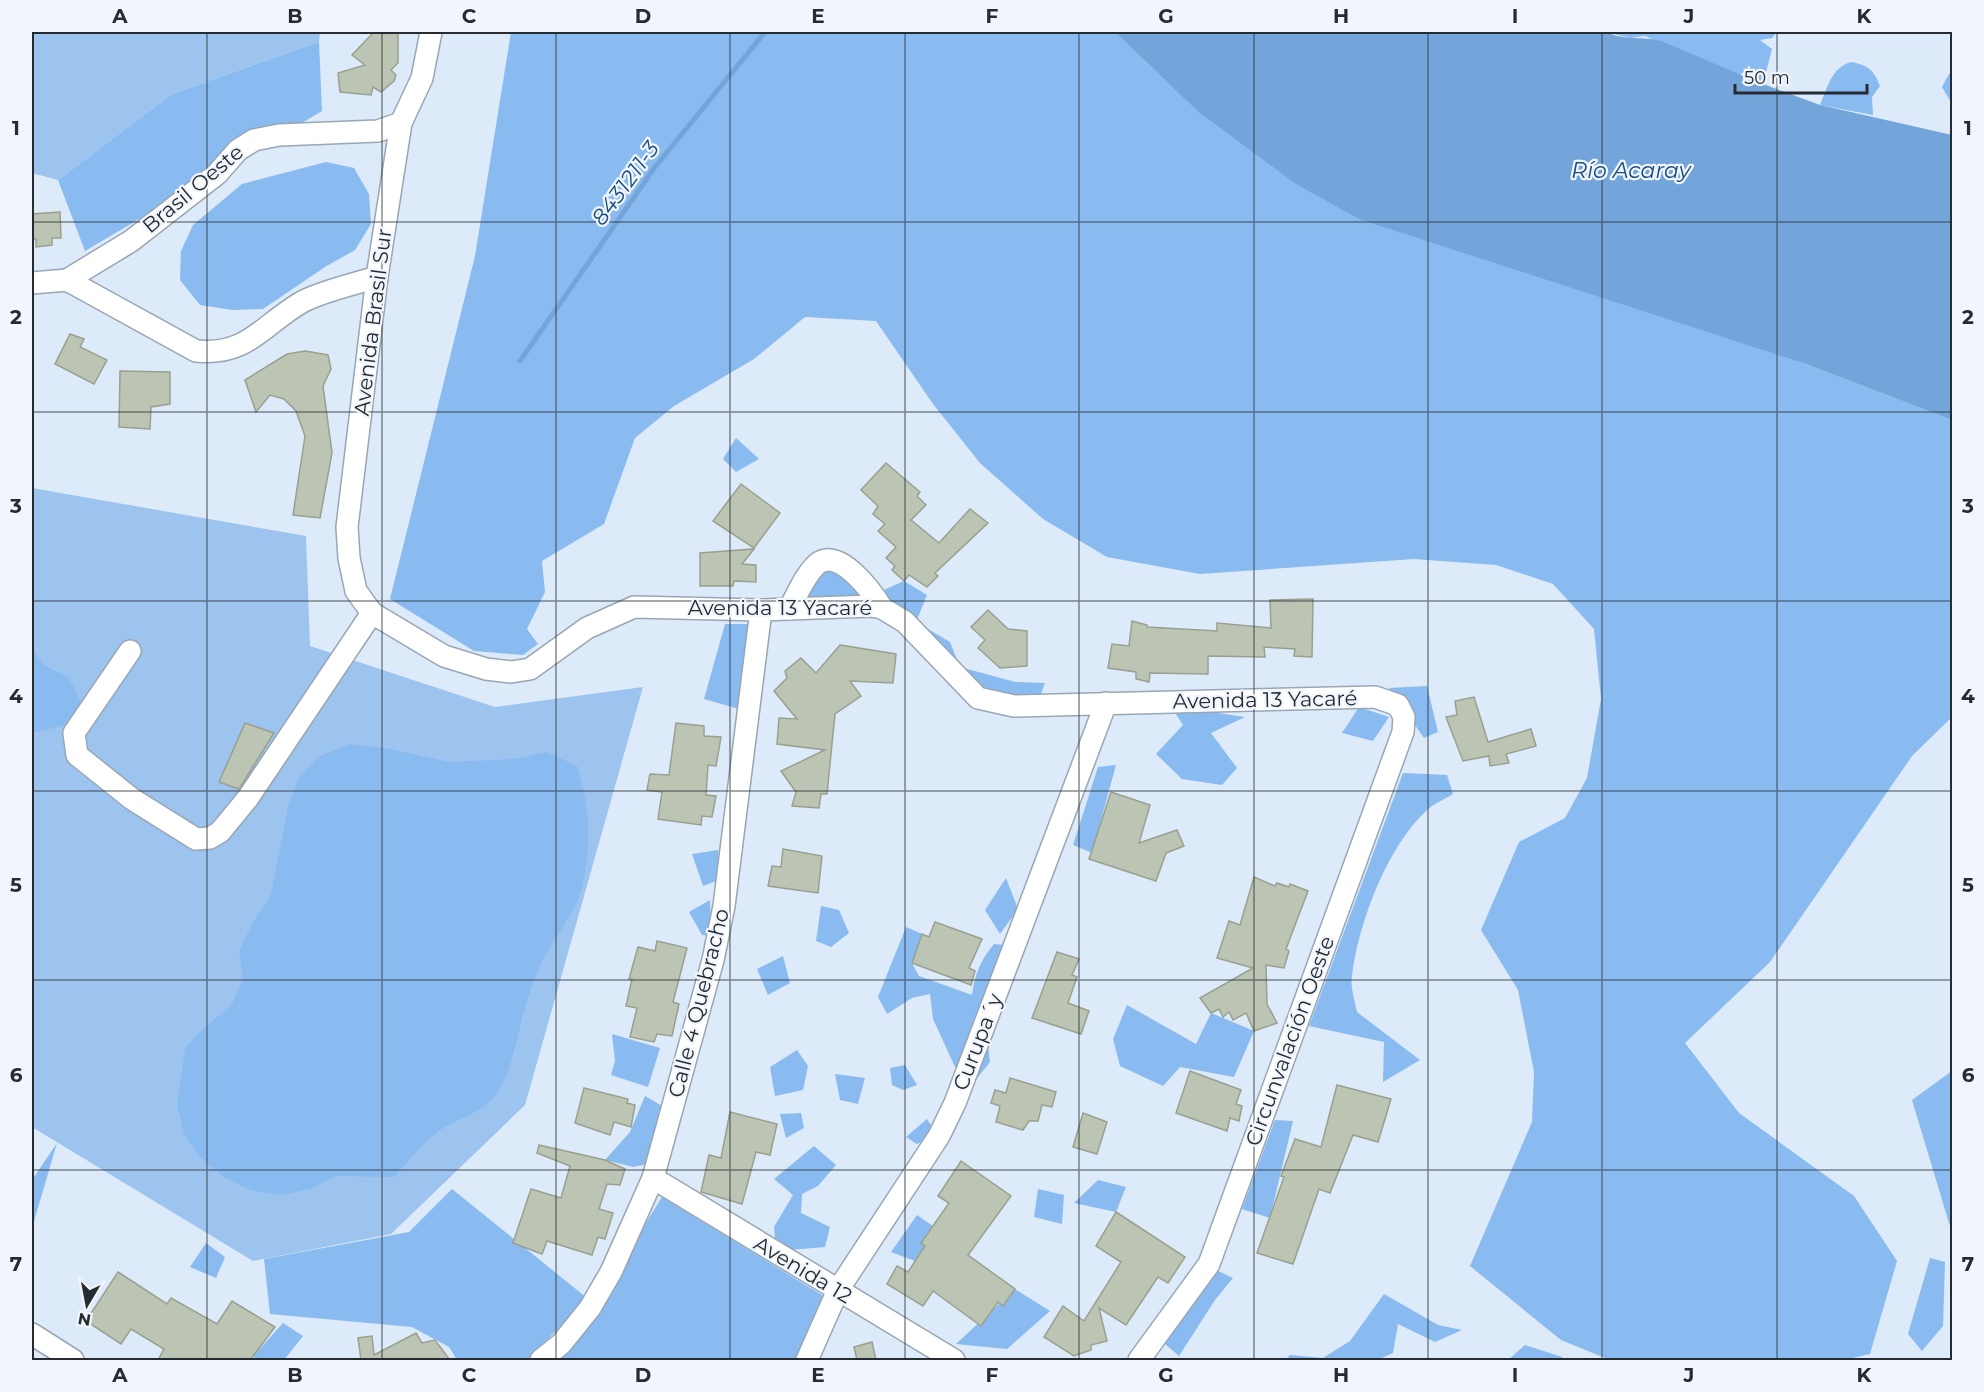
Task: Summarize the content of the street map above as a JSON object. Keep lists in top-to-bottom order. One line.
{"streets":{"street":["Brasil Oeste","Avenida Brasil Sur","Avenida 13 Yacaré","Calle 4 Quebracho","Circunvalación Oeste","Curupa´y","Avenida 12"]},"crossings":[["Brasil Oeste","Avenida Brasil Sur"],["Avenida Brasil Sur","Avenida 13 Yacaré"],["Avenida 13 Yacaré","Calle 4 Quebracho"],["Avenida 13 Yacaré","Circunvalación Oeste"],["Avenida 13 Yacaré","Curupa´y"],["Calle 4 Quebracho","Avenida 12"],["Curupa´y","Avenida 12"]],"water":["Río Acaray","8431211-3"],"scale_bar":"50 m","north":"bottom","grid":{"columns":["A","B","C","D","E","F","G","H","I","J","K"],"rows":["1","2","3","4","5","6","7"]}}
